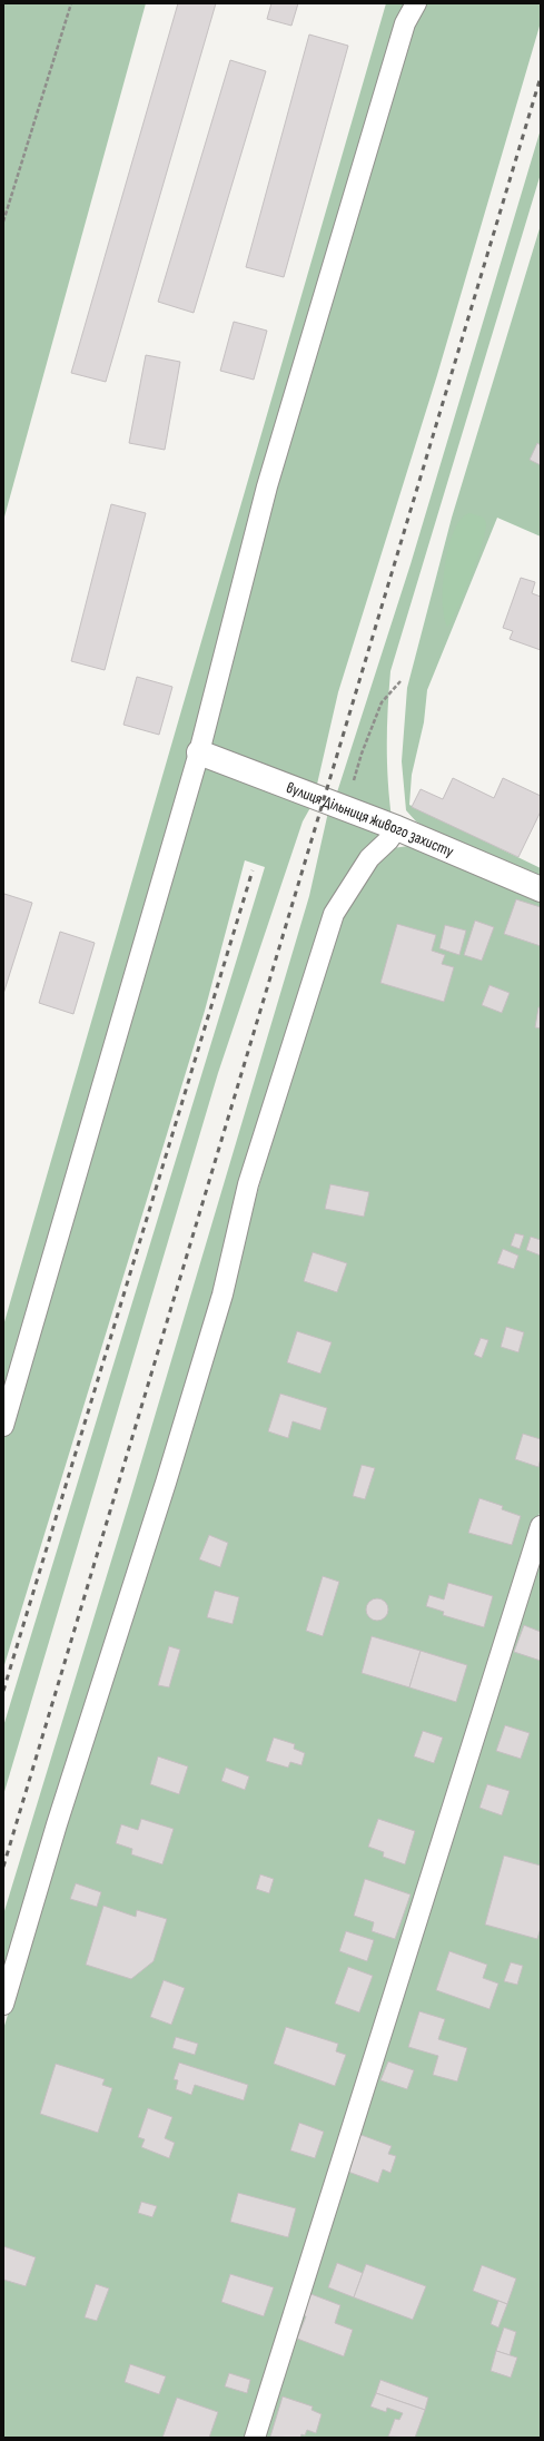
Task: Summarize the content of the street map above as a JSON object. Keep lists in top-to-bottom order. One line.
{"streets":{"street":["вулиця Дільниця живого захисту"]}}
